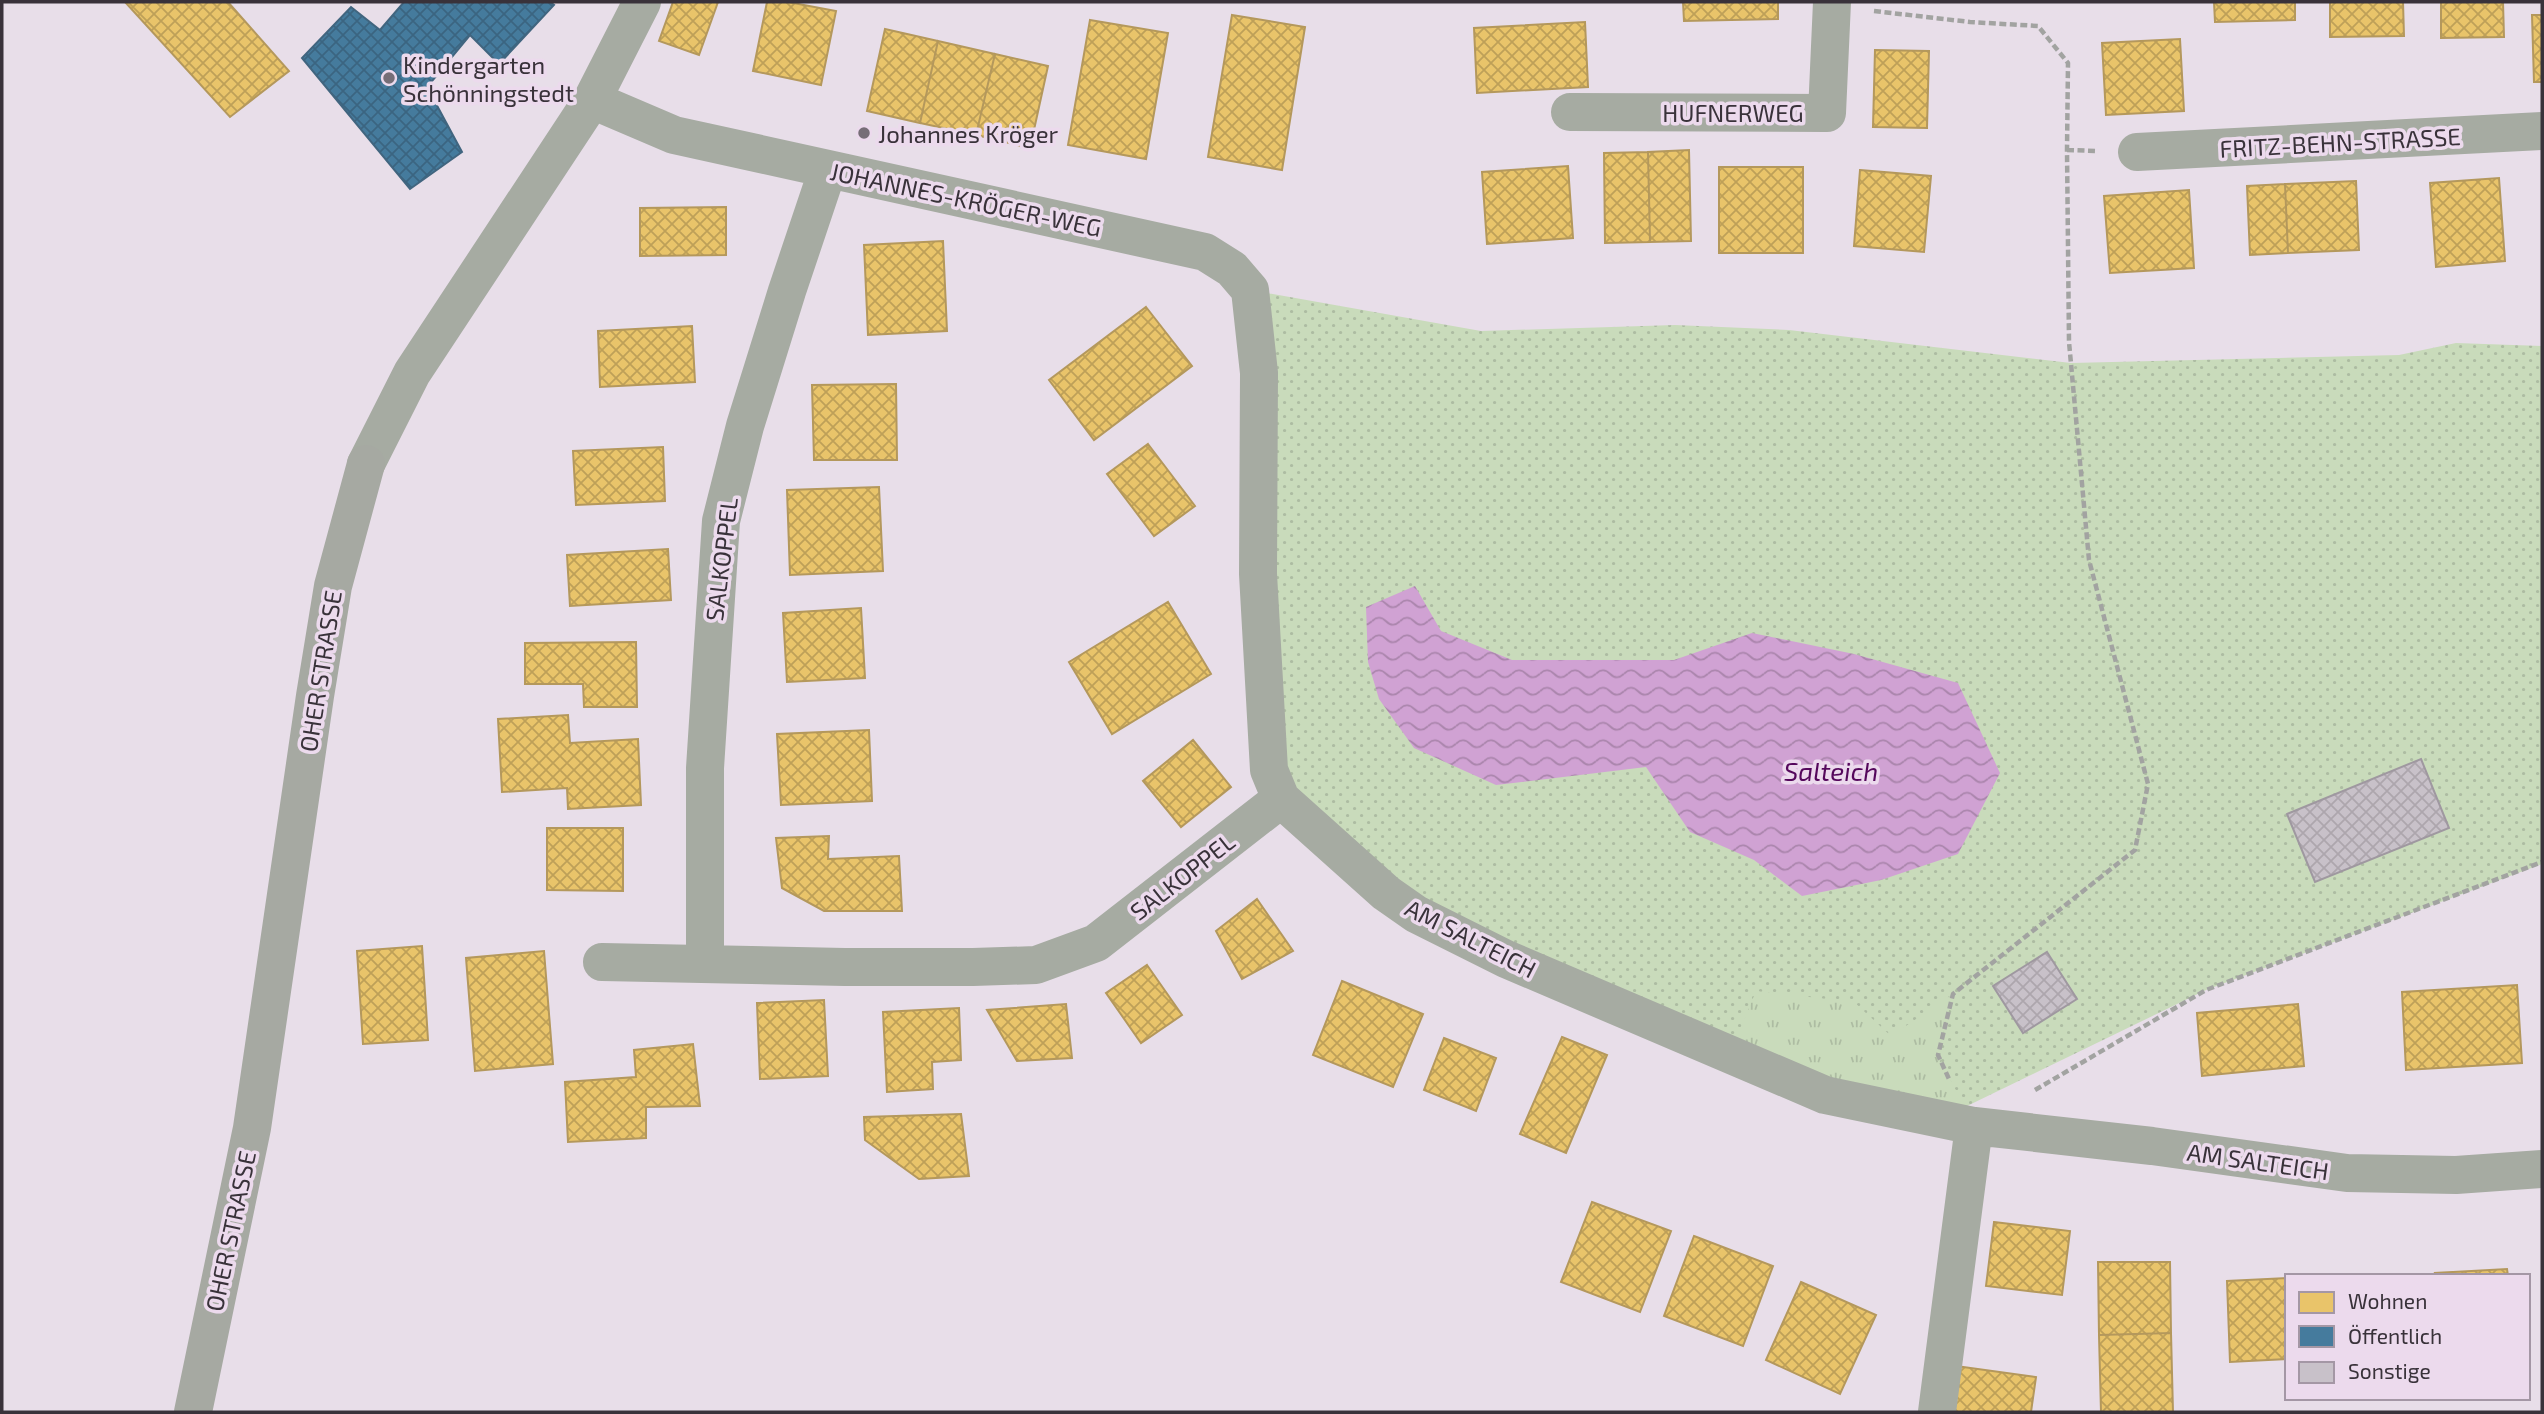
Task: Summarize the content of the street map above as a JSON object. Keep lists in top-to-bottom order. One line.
{"streets":{"street":["HUFNERWEG","FRITZ-BEHN-STRASSE","JOHANNES-KRÖGER-WEG","SALKOPPEL","OHER STRASSE","AM SALTEICH"]},"crossings":[["JOHANNES-KRÖGER-WEG","SALKOPPEL"],["JOHANNES-KRÖGER-WEG","OHER STRASSE"],["JOHANNES-KRÖGER-WEG","AM SALTEICH"],["SALKOPPEL","AM SALTEICH"]],"water":["Salteich"],"places":["Kindergarten Schönningstedt","Johannes Kröger"],"legend":["Wohnen","Öffentlich","Sonstige"]}
